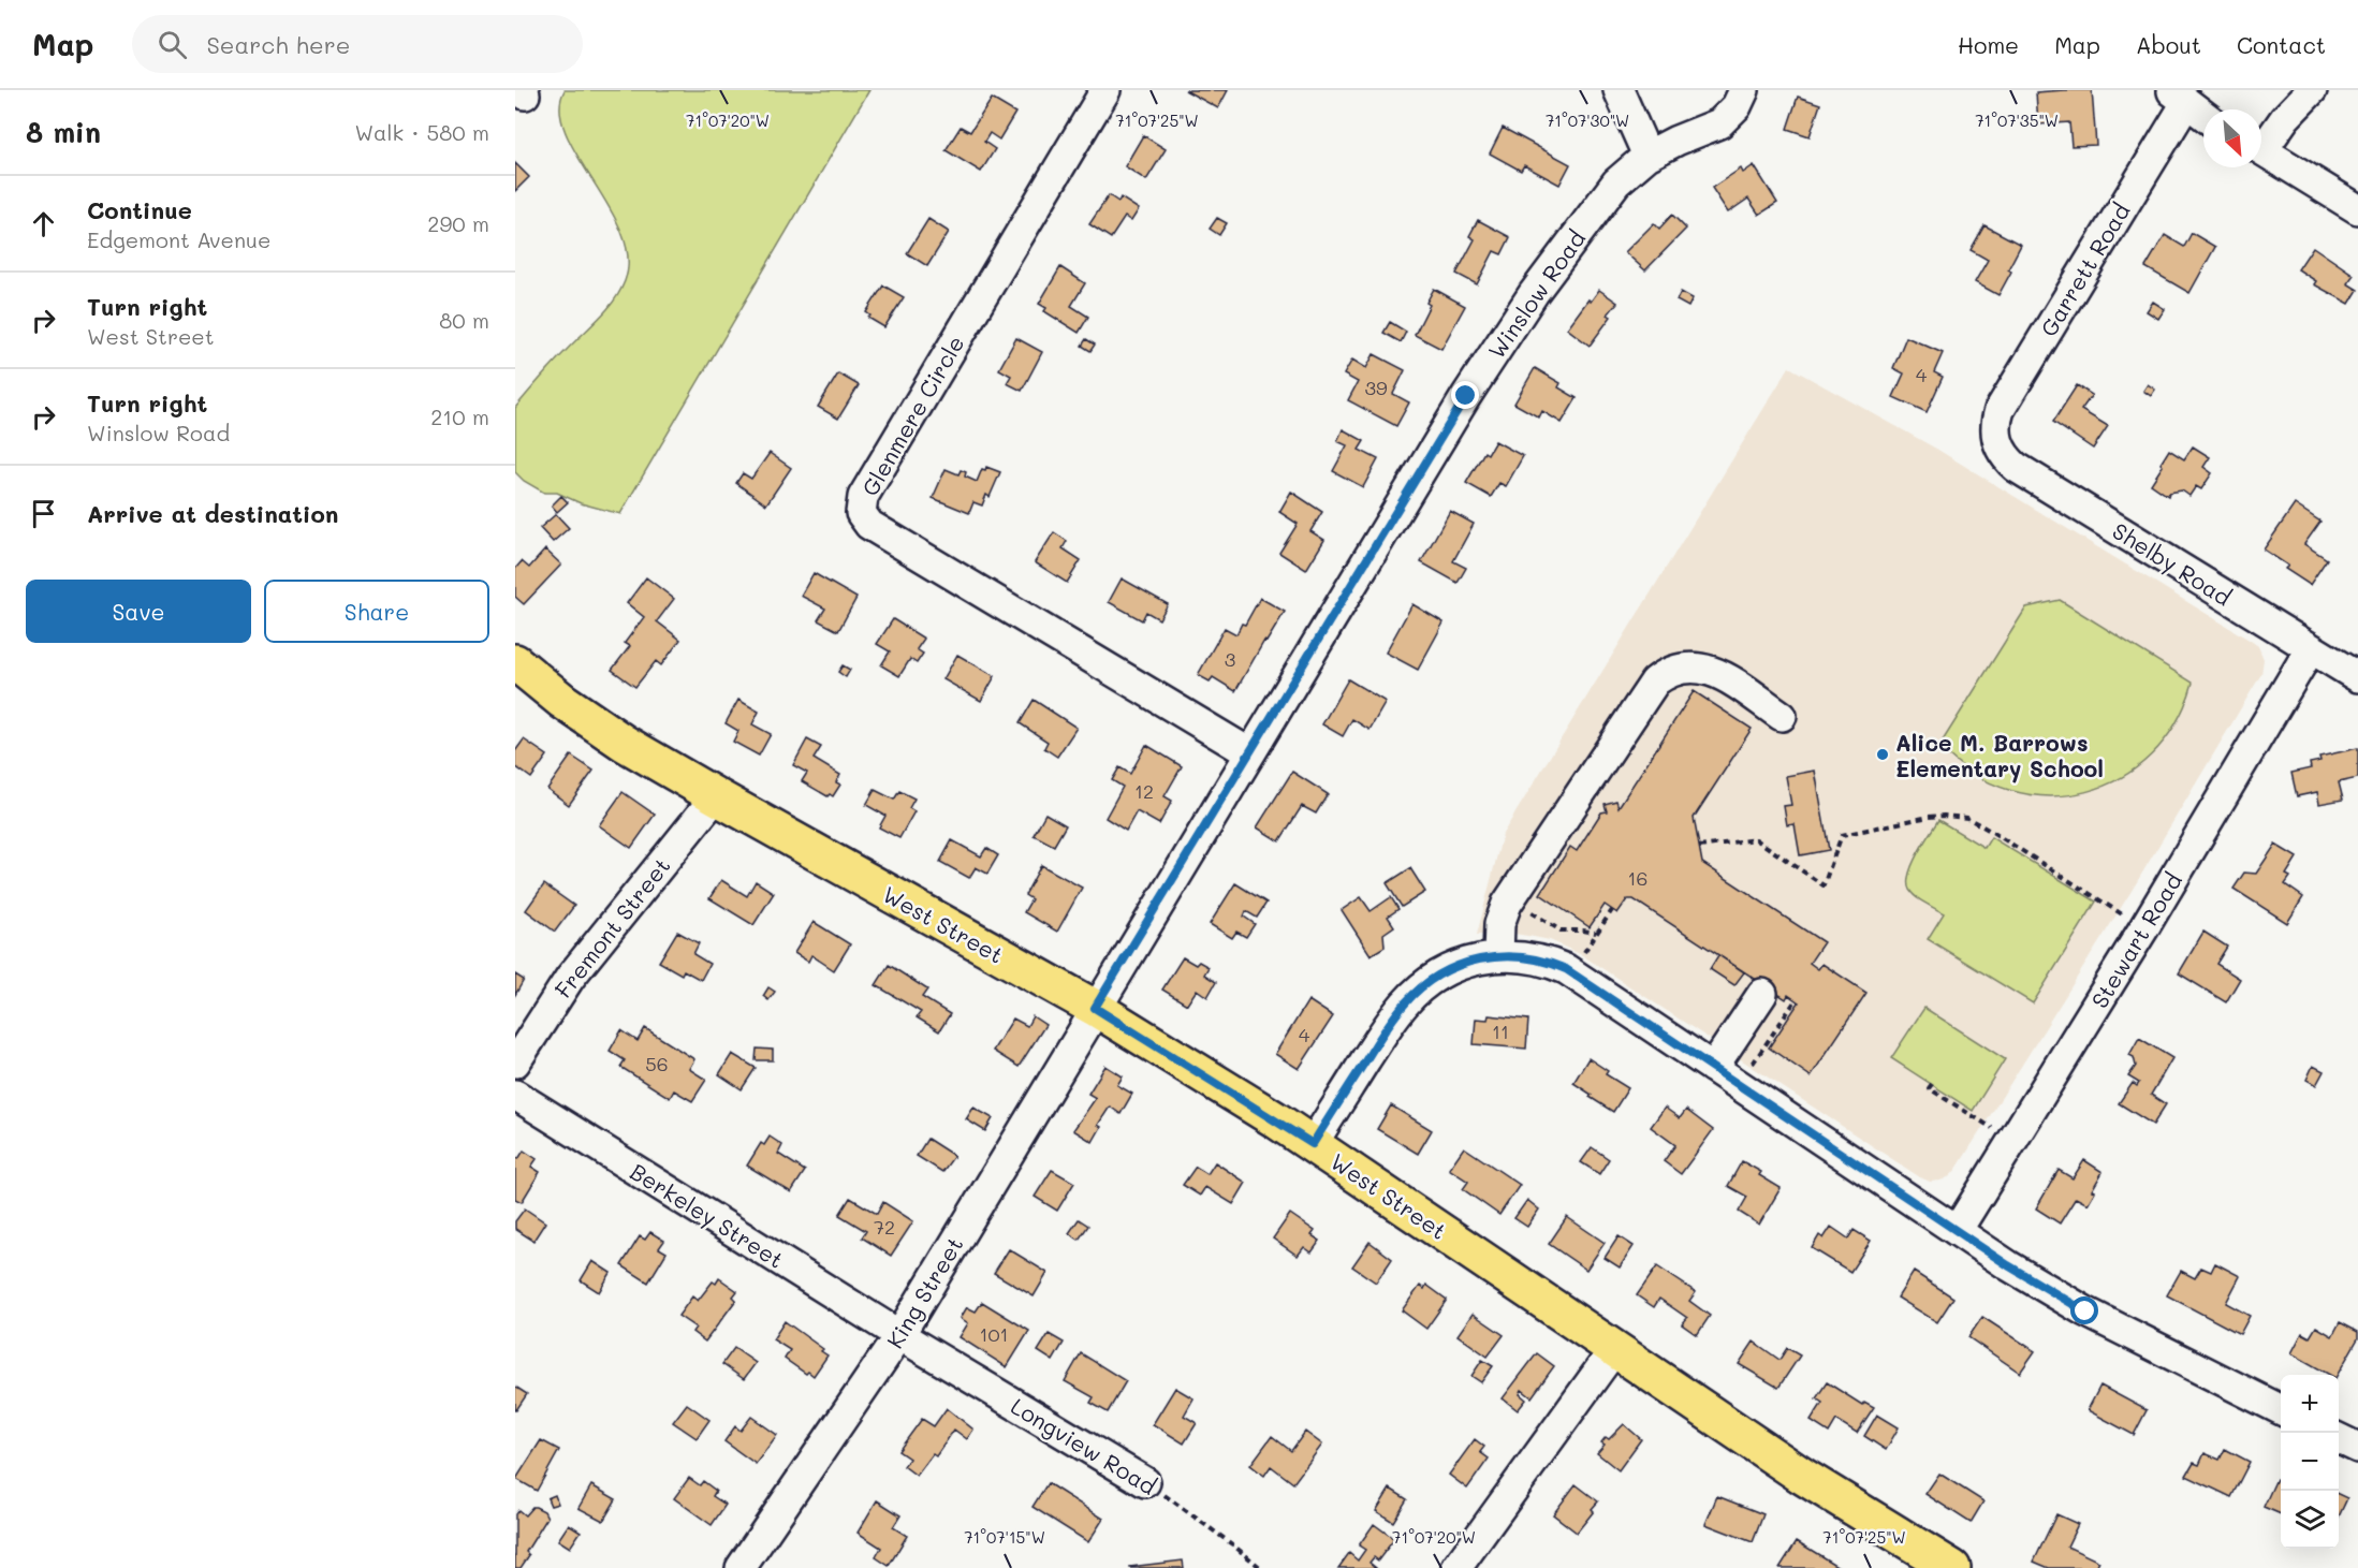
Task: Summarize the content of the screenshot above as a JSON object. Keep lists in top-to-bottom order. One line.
{"streets":{"main road":["West Street"],"street":["Garrett Road","Winslow Road","Glenmere Circle","Shelby Road","Fremont Street","Stewart Road","Berkeley Street","King Street","Longview Road"]},"crossings":[["Garrett Road","Shelby Road"],["Winslow Road","Glenmere Circle"],["Winslow Road","West Street"],["Winslow Road","King Street"],["Shelby Road","Stewart Road"],["West Street","Fremont Street"],["West Street","King Street"],["Berkeley Street","King Street"],["Berkeley Street","Longview Road"],["King Street","Longview Road"]],"places":["Alice M. Barrows Elementary School"],"house_numbers":["4","39","3","12","16","11","4","56","72","101"],"north":"bottom right","page":{"header":"Map","search":"Search here","nav":["Home","Map","About","Contact"],"heading":["8 min","Walk · 580 m"],"list":[["Continue","Edgemont Avenue","290 m"],["Turn right","West Street","80 m"],["Turn right","Winslow Road","210 m"],"Arrive at destination"],"buttons":["Save","Share"],"map_buttons":["+","−"]},"coordinates":["71°07'20\"W","71°07'25\"W","71°07'30\"W","71°07'35\"W","71°07'15\"W"]}
